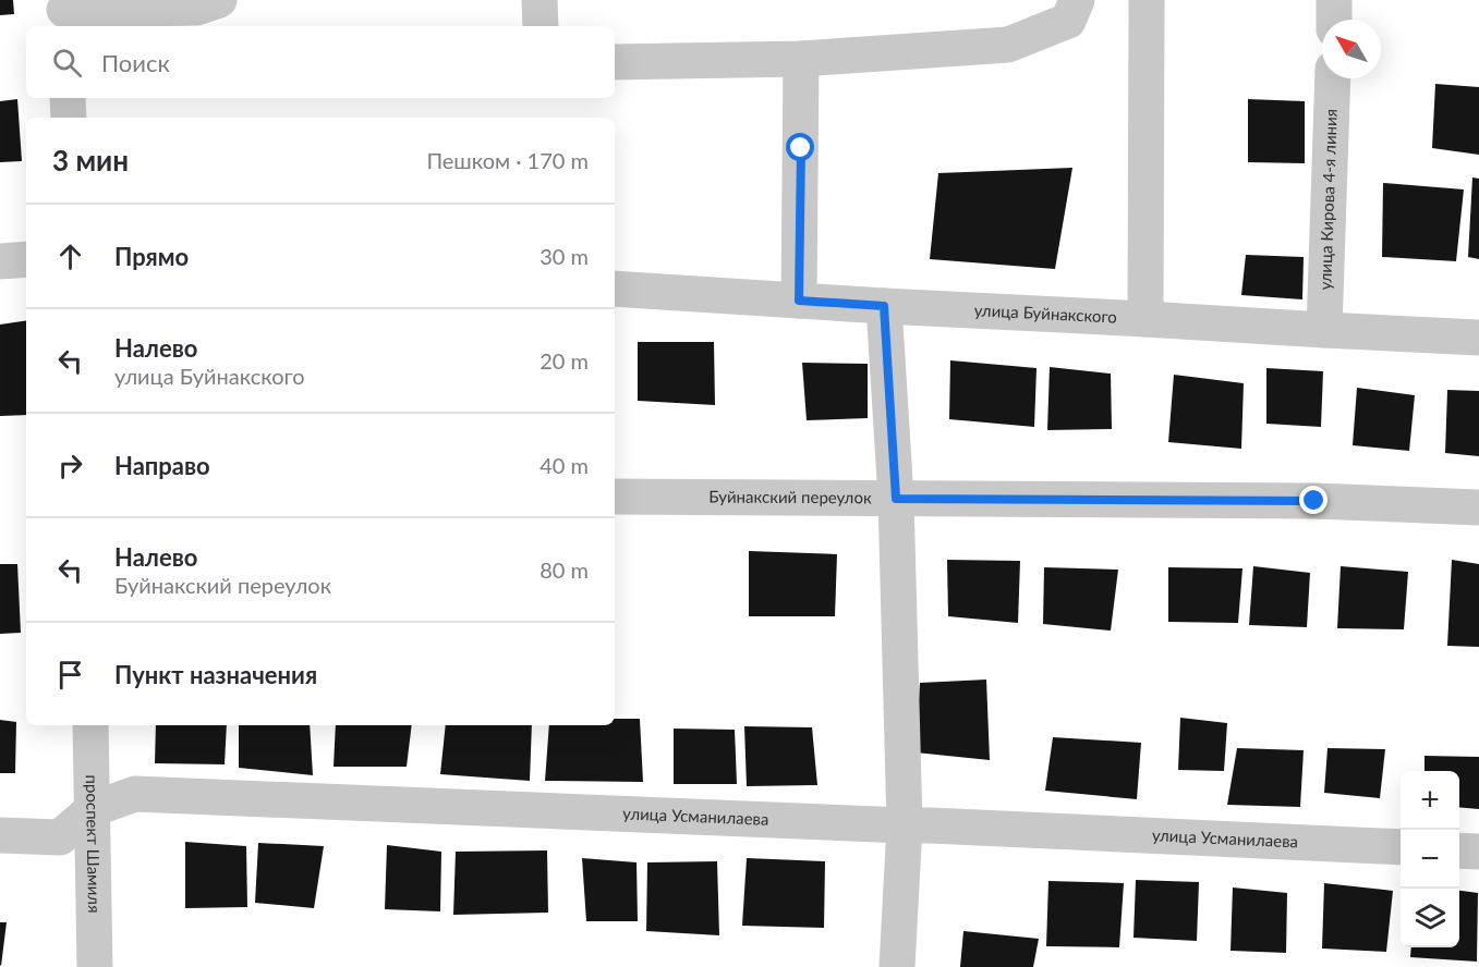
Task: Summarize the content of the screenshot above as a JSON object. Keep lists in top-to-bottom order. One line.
{"streets":{"street":["улица Кирова 4-я линия","улица Буйнакского","Буйнакский переулок","улица Усманилаева","проспект Шамиля"]},"crossings":[["улица Кирова 4-я линия","улица Буйнакского"],["улица Усманилаева","проспект Шамиля"]],"north":"top left","page":{"search":"Поиск","heading":["3 мин","Пешком · 170 m"],"list":[["Прямо","30 m"],["Налево","улица Буйнакского","20 m"],["Направо","40 m"],["Налево","Буйнакский переулок","80 m"],"Пункт назначения"],"map_buttons":["+","−"]}}
